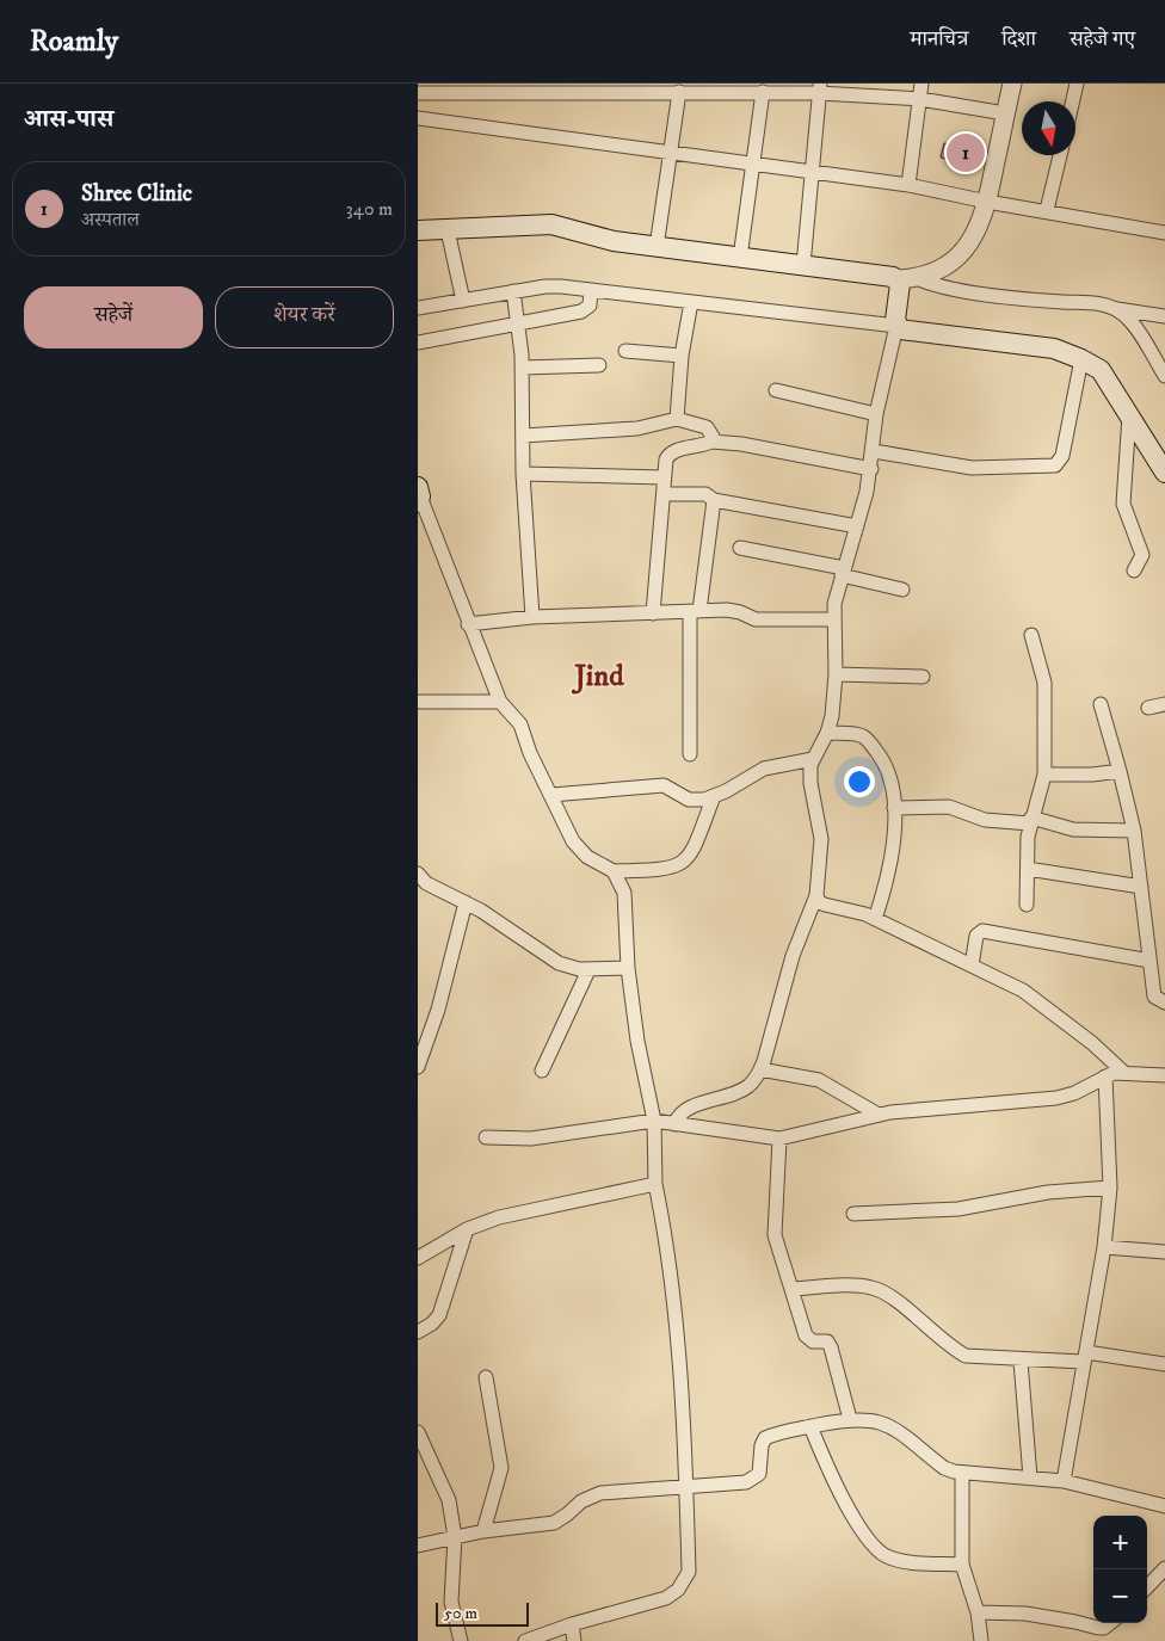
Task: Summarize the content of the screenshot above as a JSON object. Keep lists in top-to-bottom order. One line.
{"districts":["Jind"],"scale_bar":"50 m","north":"bottom","page":{"header":"Roamly","nav":["मानचित्र","दिशा","सहेजे गए"],"heading":"आस-पास","pins":"1","list":[{"mark":"1","name":"Shree Clinic","note":"अस्पताल","value":"340 m"}],"buttons":["सहेजें","शेयर करें"],"map_buttons":["+","−"],"scale":"50 m"}}
